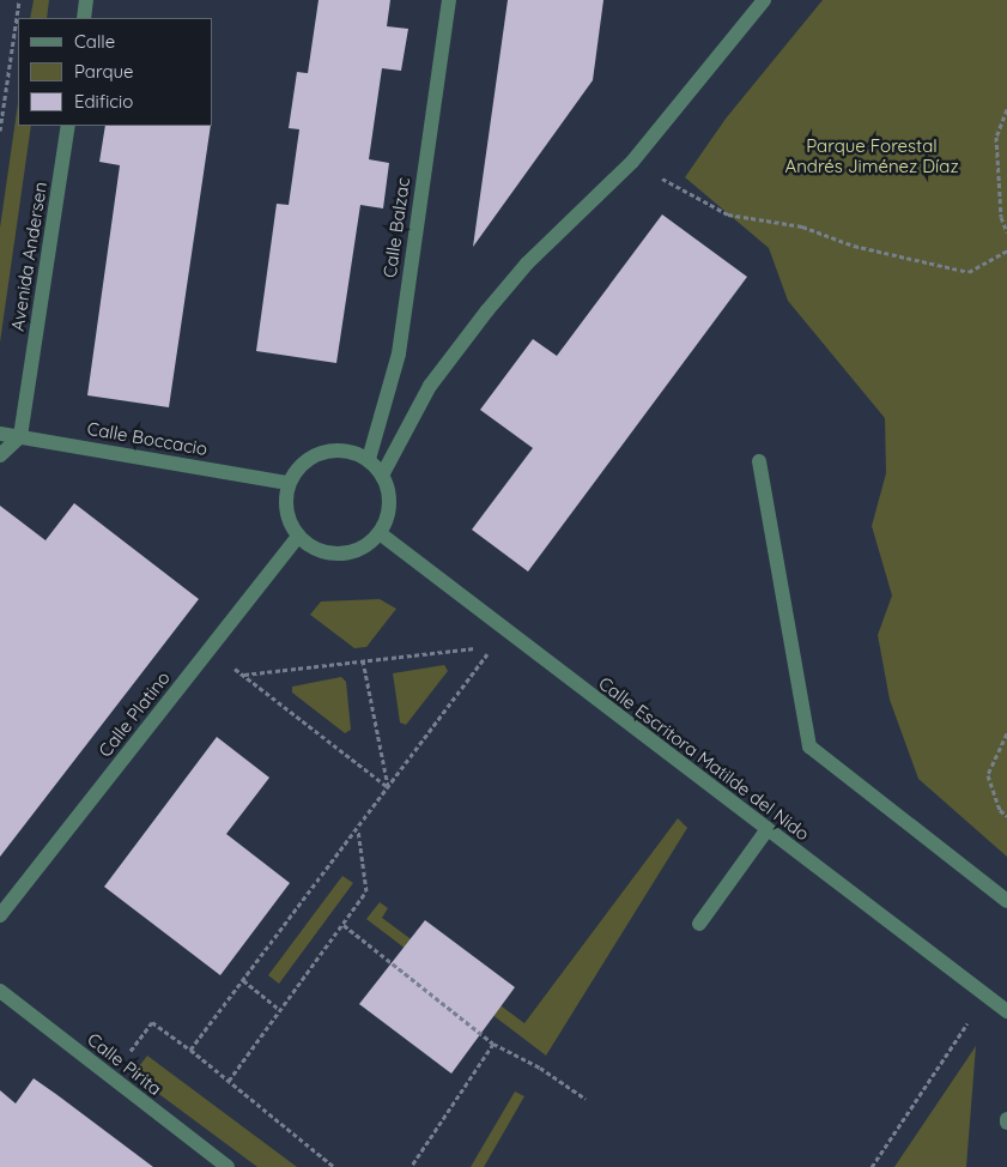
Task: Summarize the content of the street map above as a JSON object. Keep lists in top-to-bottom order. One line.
{"streets":{"street":["Calle Balzac","Avenida Andersen","Calle Boccacio","Calle Platino","Calle Escritora Matilde del Nido","Calle Pirita"]},"crossings":[["Calle Balzac","Calle Boccacio"],["Calle Balzac","Calle Platino"],["Calle Balzac","Calle Escritora Matilde del Nido"],["Avenida Andersen","Calle Boccacio"],["Calle Boccacio","Calle Platino"],["Calle Boccacio","Calle Escritora Matilde del Nido"],["Calle Platino","Calle Escritora Matilde del Nido"]],"parks":["Parque Forestal Andrés Jiménez Díaz"],"legend":["Calle","Parque","Edificio"]}
